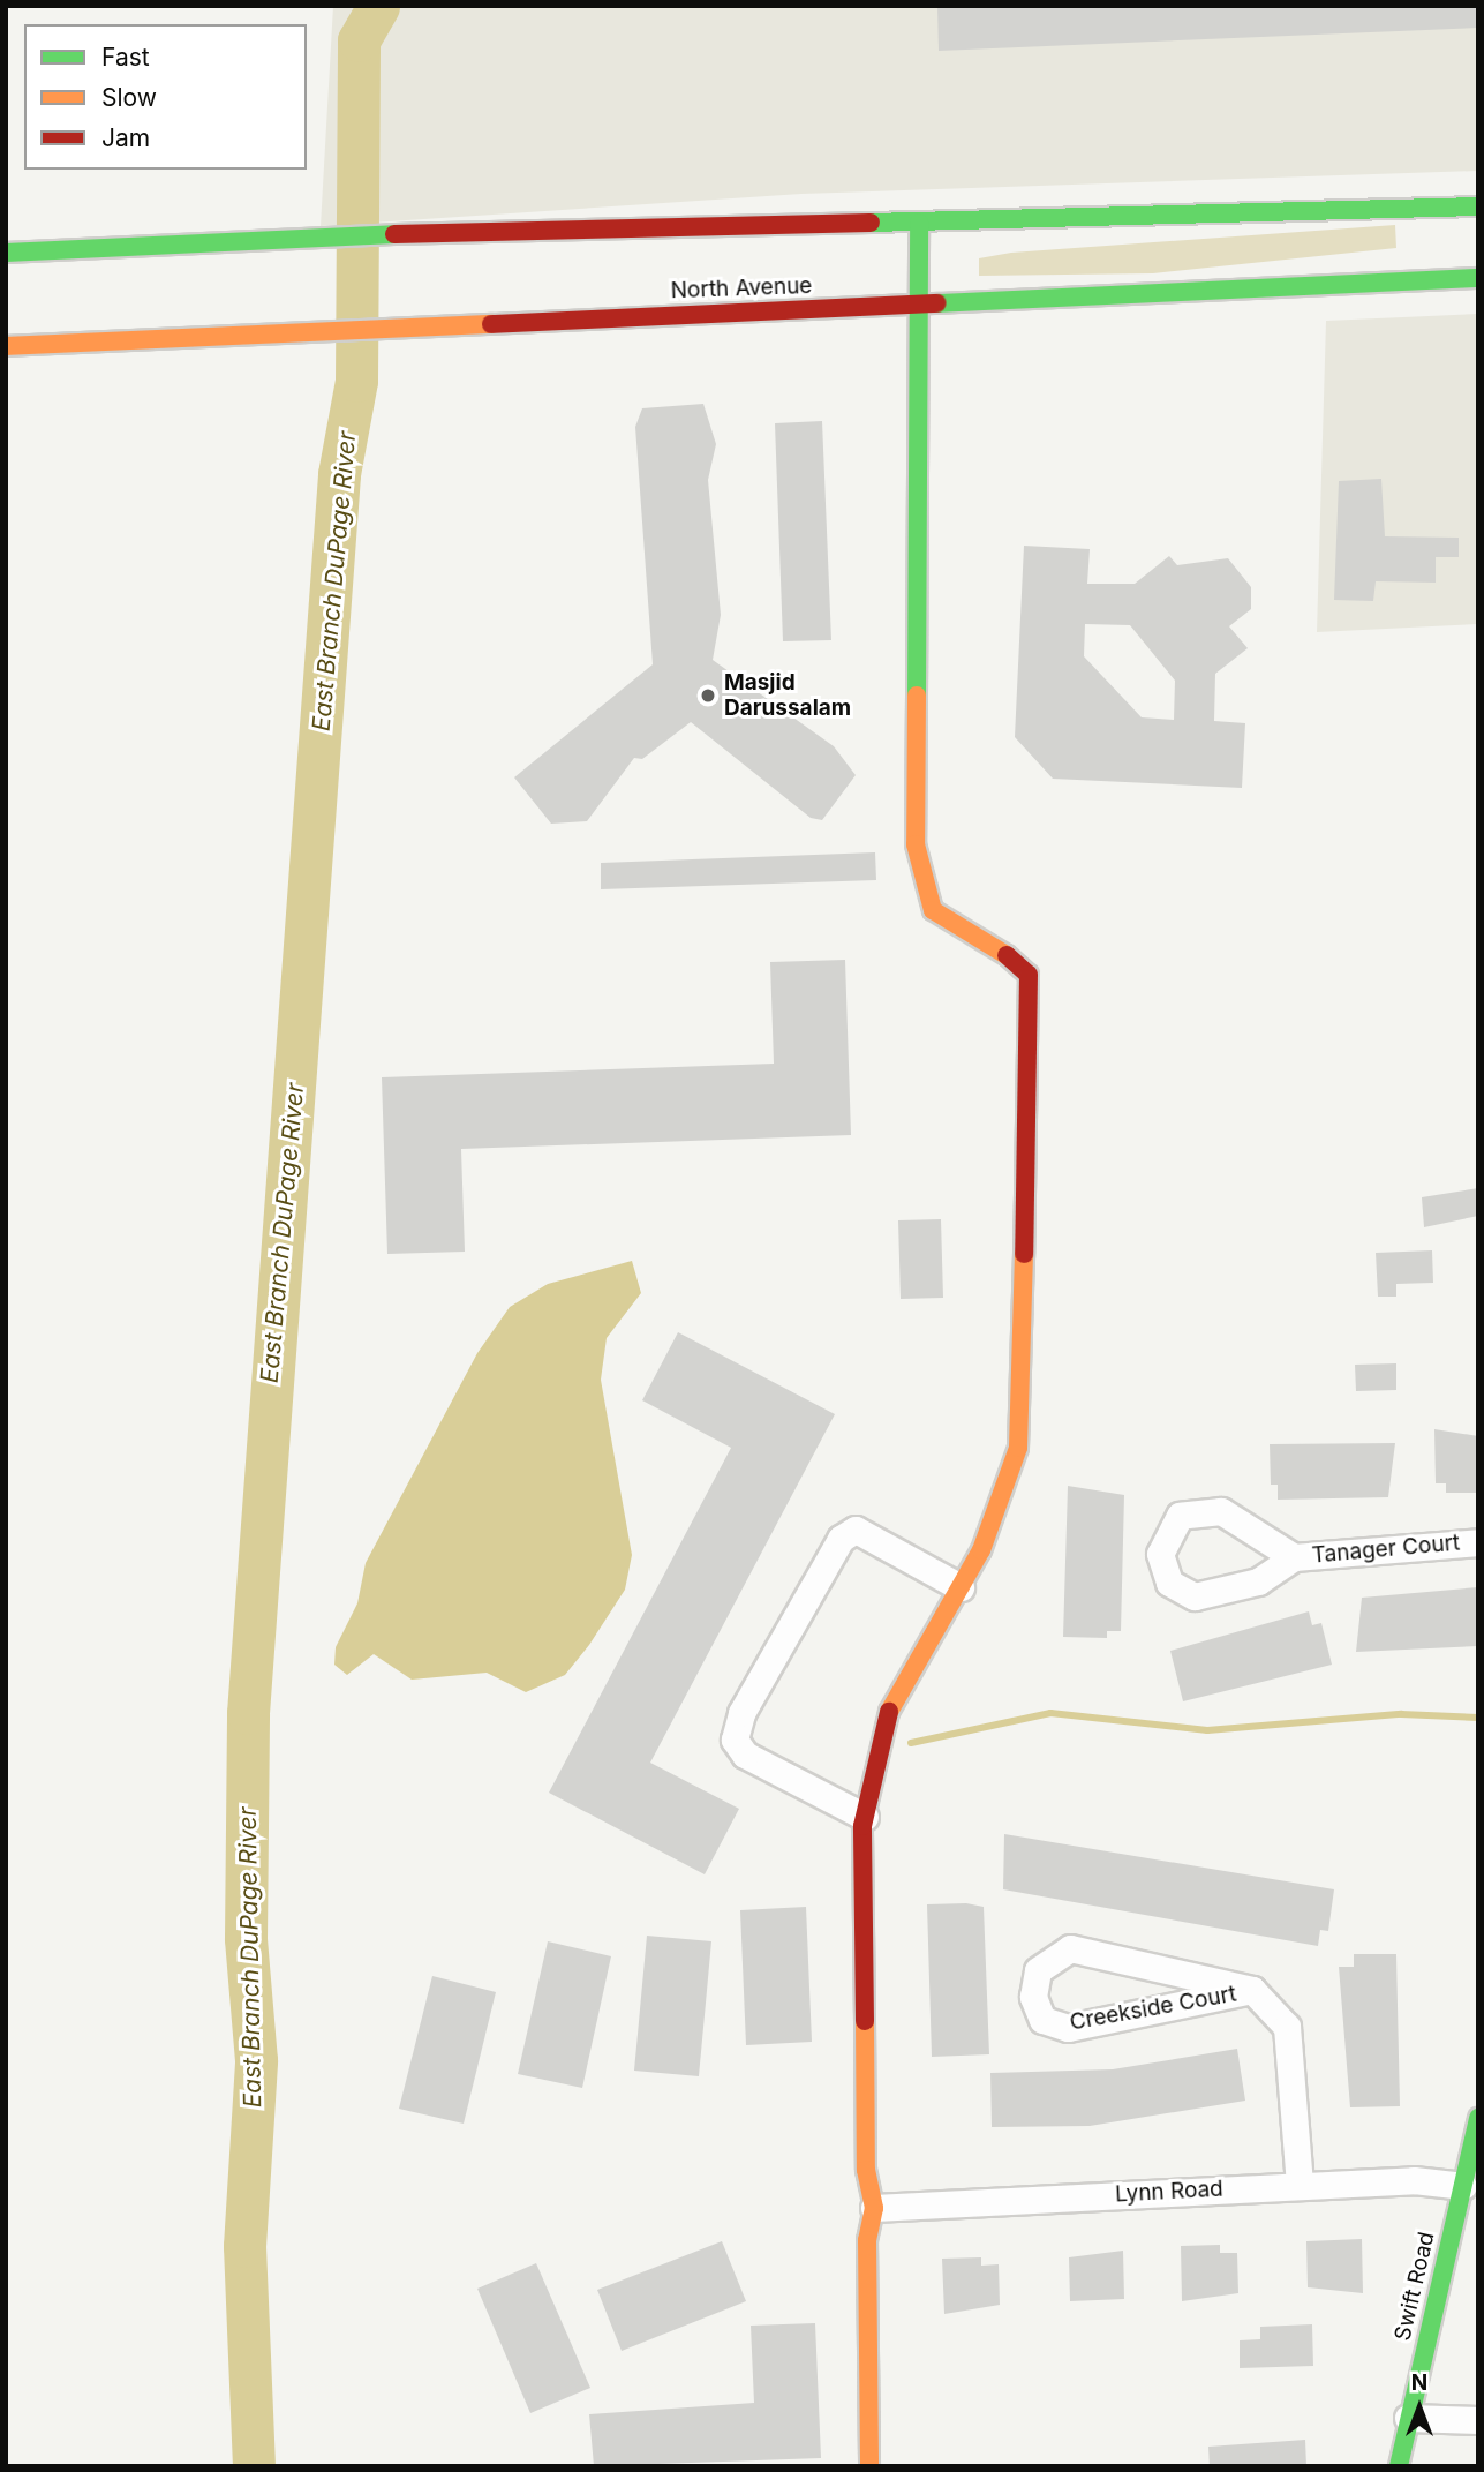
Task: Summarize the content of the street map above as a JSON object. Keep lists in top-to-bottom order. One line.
{"streets":{"main road":["North Avenue","Swift Road"],"street":["Tanager Court","Creekside Court","Lynn Road"]},"crossings":[["Creekside Court","Lynn Road"],["Lynn Road","Swift Road"]],"water":["East Branch DuPage River"],"places":["Masjid Darussalam"],"legend":["Fast","Slow","Jam"],"north":"top"}
